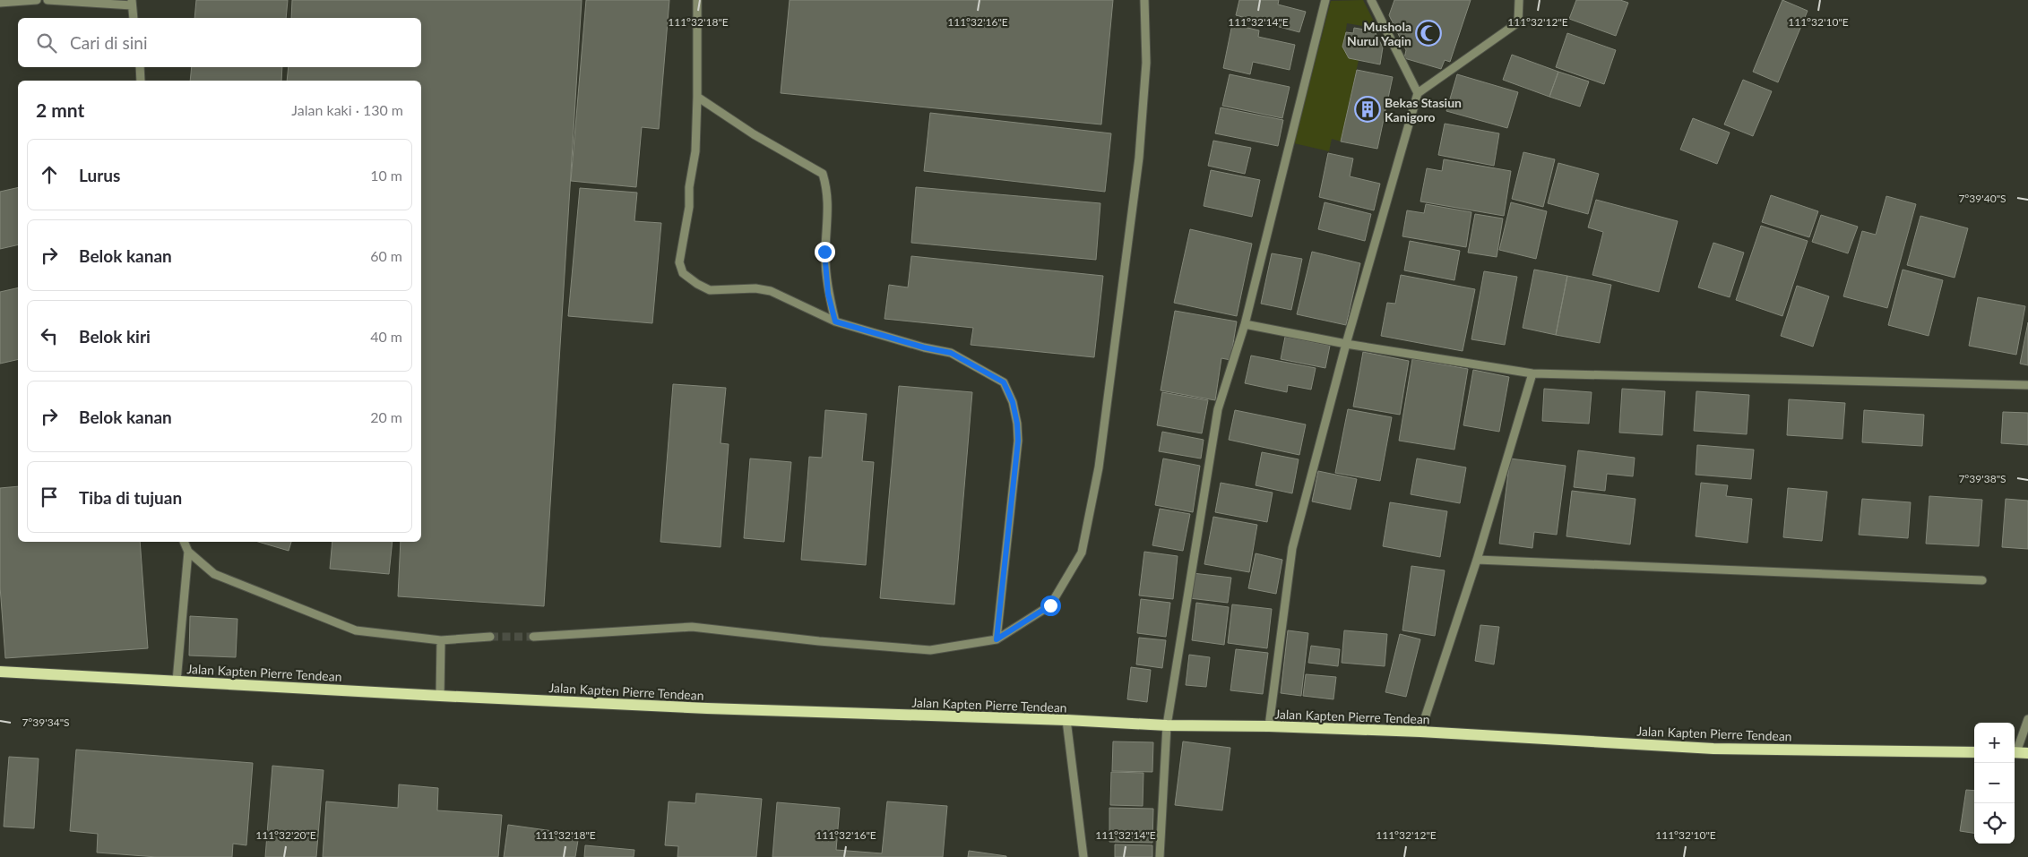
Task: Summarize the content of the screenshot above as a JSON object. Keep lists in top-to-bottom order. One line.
{"streets":{"main road":["Jalan Kapten Pierre Tendean"]},"places":{"mosque":["Mushola Nurul Yaqin"],"building":["Bekas Stasiun Kanigoro"]},"page":{"search":"Cari di sini","heading":["2 mnt","Jalan kaki · 130 m"],"list":[["Lurus","10 m"],["Belok kanan","60 m"],["Belok kiri","40 m"],["Belok kanan","20 m"],"Tiba di tujuan"],"map_buttons":["+","−"]},"coordinates":["111°32'18\"E","111°32'16\"E","111°32'14\"E","111°32'12\"E","111°32'10\"E","7°39'40\"S","7°39'38\"S","7°39'34\"S","111°32'20\"E"]}
